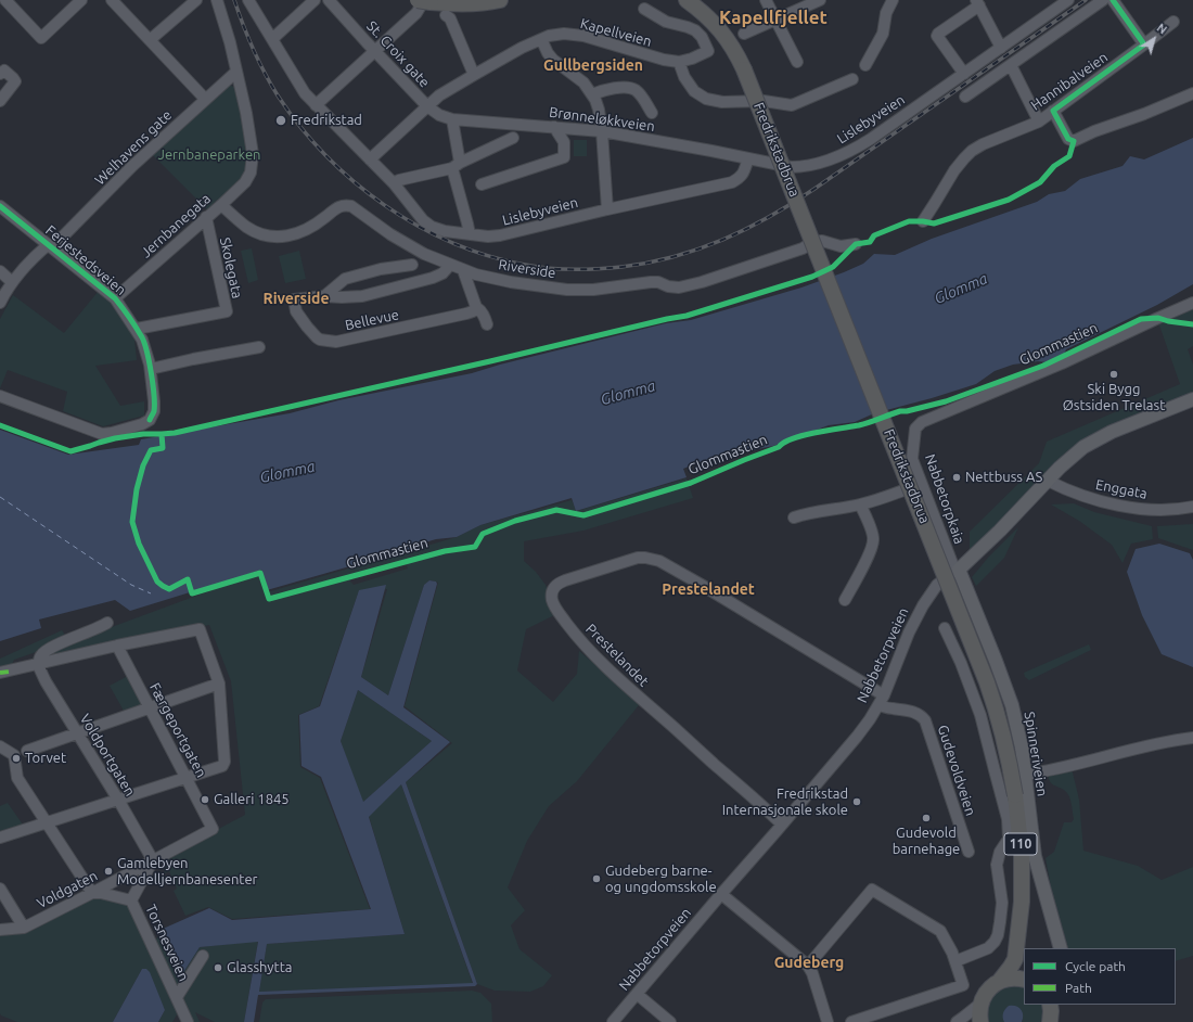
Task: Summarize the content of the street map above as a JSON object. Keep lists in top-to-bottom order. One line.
{"streets":{"highway":["Fredrikstadbrua","110"],"main road":["Nabbetorpveien","Spinneriveien"],"street":["Kapellveien","St. Croix gate","Hannibalveien","Brønneløkkveien","Lislebyveien","Welhavens gate","Jernbanegata","Ferjestedsveien","Skolegata","Riverside","Bellevue","Enggata","Nabbetorpkaia","Prestelandet","Færgeportgaten","Voldportgaten","Gudevoldveien","Voldgaten","Torsnesveien"],"cycle path":["Glommastien"]},"crossings":[["Kapellveien","St. Croix gate"],["Kapellveien","Brønneløkkveien"],["Kapellveien","Lislebyveien"],["St. Croix gate","Brønneløkkveien"],["Brønneløkkveien","Lislebyveien"],["Welhavens gate","Jernbanegata"],["Welhavens gate","Ferjestedsveien"],["Fredrikstadbrua","110"],["Jernbanegata","Ferjestedsveien"],["Jernbanegata","Skolegata"],["Jernbanegata","Riverside"],["Ferjestedsveien","Skolegata"],["Enggata","Nabbetorpveien"],["Nabbetorpkaia","Nabbetorpveien"],["Nabbetorpkaia","Spinneriveien"],["Prestelandet","Nabbetorpveien"],["Prestelandet","Gudevoldveien"],["Nabbetorpveien","Spinneriveien"],["Nabbetorpveien","Gudevoldveien"],["Færgeportgaten","Voldgaten"],["Voldportgaten","Voldgaten"],["Voldportgaten","Torsnesveien"],["Voldgaten","Torsnesveien"]],"districts":["Kapellfjellet","Gullbergsiden","Riverside","Prestelandet","Gudeberg"],"water":["Glomma"],"parks":["Jernbaneparken"],"places":["Fredrikstad","Ski Bygg Østsiden Trelast","Nettbuss AS","Torvet","Galleri 1845","Fredrikstad Internasjonale skole","Gudevold barnehage","Gamlebyen Modelljernbanesenter","Gudeberg barne- og ungdomsskole","Glasshytta"],"legend":["Cycle path","Path"],"north":"top right"}
